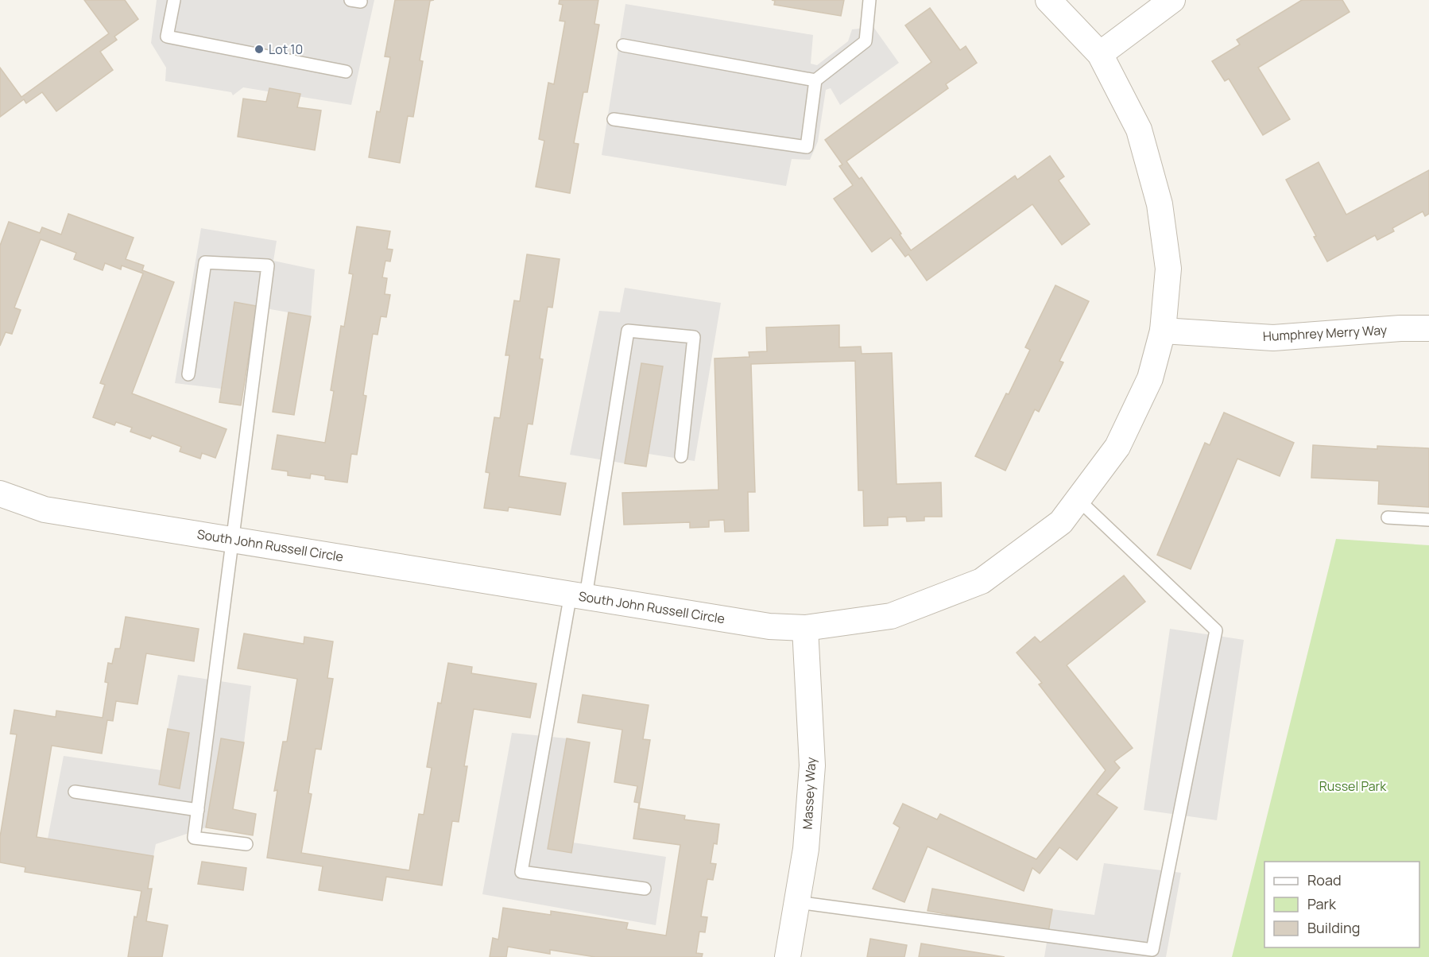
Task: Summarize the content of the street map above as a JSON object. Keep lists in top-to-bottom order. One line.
{"streets":{"street":["Humphrey Merry Way","South John Russell Circle","Massey Way"]},"crossings":[["Humphrey Merry Way","South John Russell Circle"],["South John Russell Circle","Massey Way"]],"parks":["Russel Park"],"places":["Lot 10"],"legend":["Road","Park","Building"]}
